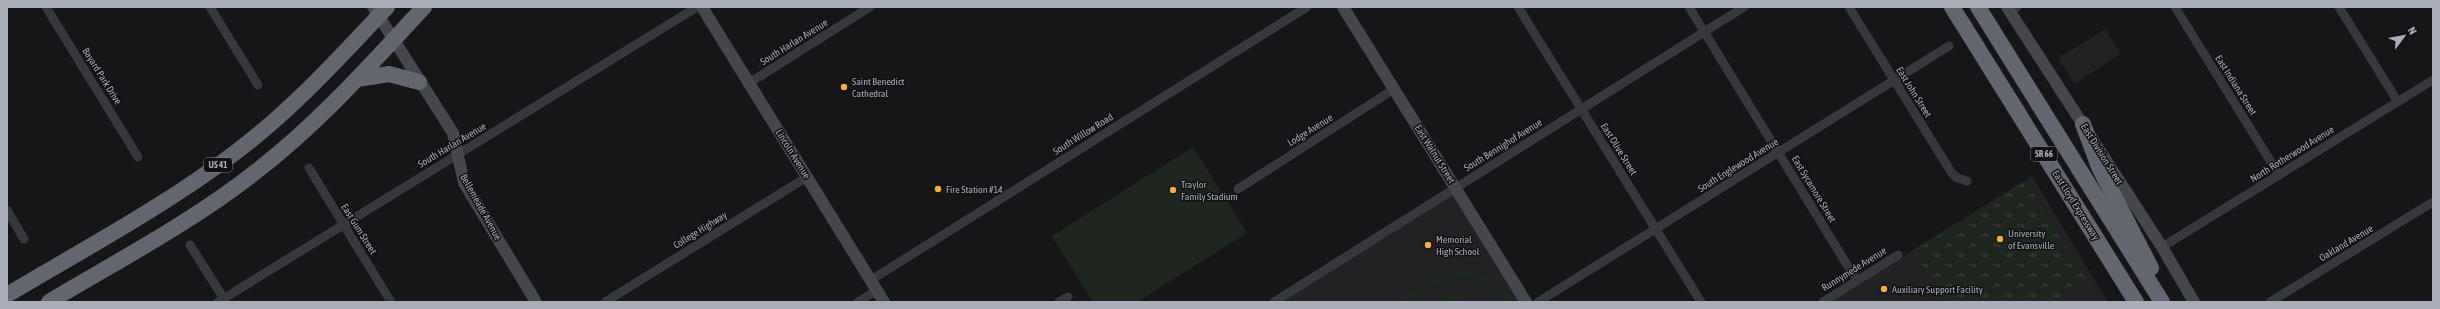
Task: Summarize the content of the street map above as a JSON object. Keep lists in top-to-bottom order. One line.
{"streets":{"highway":["SR 66","US 41","East Lloyd Expressway"],"street":["South Harlan Avenue","Bayard Park Drive","East Indiana Street","East John Street","Lodge Avenue","South Willow Road","South Bennighof Avenue","East Olive Street","Lincoln Avenue","East Walnut Street","East Division Street","North Rotherwood Avenue","South Englewood Avenue","East Sycamore Street","Bellemeade Avenue","East Gum Street","College Highway","Oakland Avenue","Runnymede Avenue"]},"crossings":[["South Harlan Avenue","Lincoln Avenue"],["South Harlan Avenue","Bellemeade Avenue"],["South Harlan Avenue","East Gum Street"],["East Indiana Street","North Rotherwood Avenue"],["East John Street","South Englewood Avenue"],["Lodge Avenue","East Walnut Street"],["South Willow Road","Lincoln Avenue"],["South Bennighof Avenue","East Olive Street"],["South Bennighof Avenue","East Walnut Street"],["South Bennighof Avenue","East Sycamore Street"],["East Olive Street","South Englewood Avenue"],["Lincoln Avenue","College Highway"],["East Division Street","North Rotherwood Avenue"],["US 41","Bellemeade Avenue"],["South Englewood Avenue","East Sycamore Street"],["East Sycamore Street","Runnymede Avenue"]],"places":["Saint Benedict Cathedral","Fire Station #14","Traylor Family Stadium","University of Evansville","Memorial High School","Auxiliary Support Facility"],"north":"top right"}
